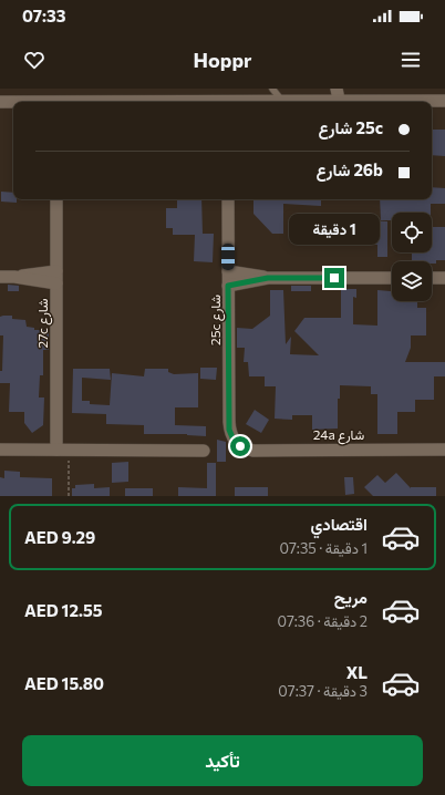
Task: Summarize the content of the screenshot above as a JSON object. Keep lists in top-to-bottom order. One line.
{"streets":{"street":["25c شارع","27c شارع","24a شارع"]},"crossings":[["25c شارع","24a شارع"]],"page":{"status":"07:33","header":"Hoppr","banner":["25c شارع","26b شارع"],"bubble":"1 دقيقة","list":[{"name":"اقتصادي","note":"1 دقيقة · 07:35","value":"AED 9.29"},{"name":"مريح","note":"2 دقيقة · 07:36","value":"AED 12.55"},{"name":"XL","note":"3 دقيقة · 07:37","value":"AED 15.80"}],"buttons":"تأكيد"}}
